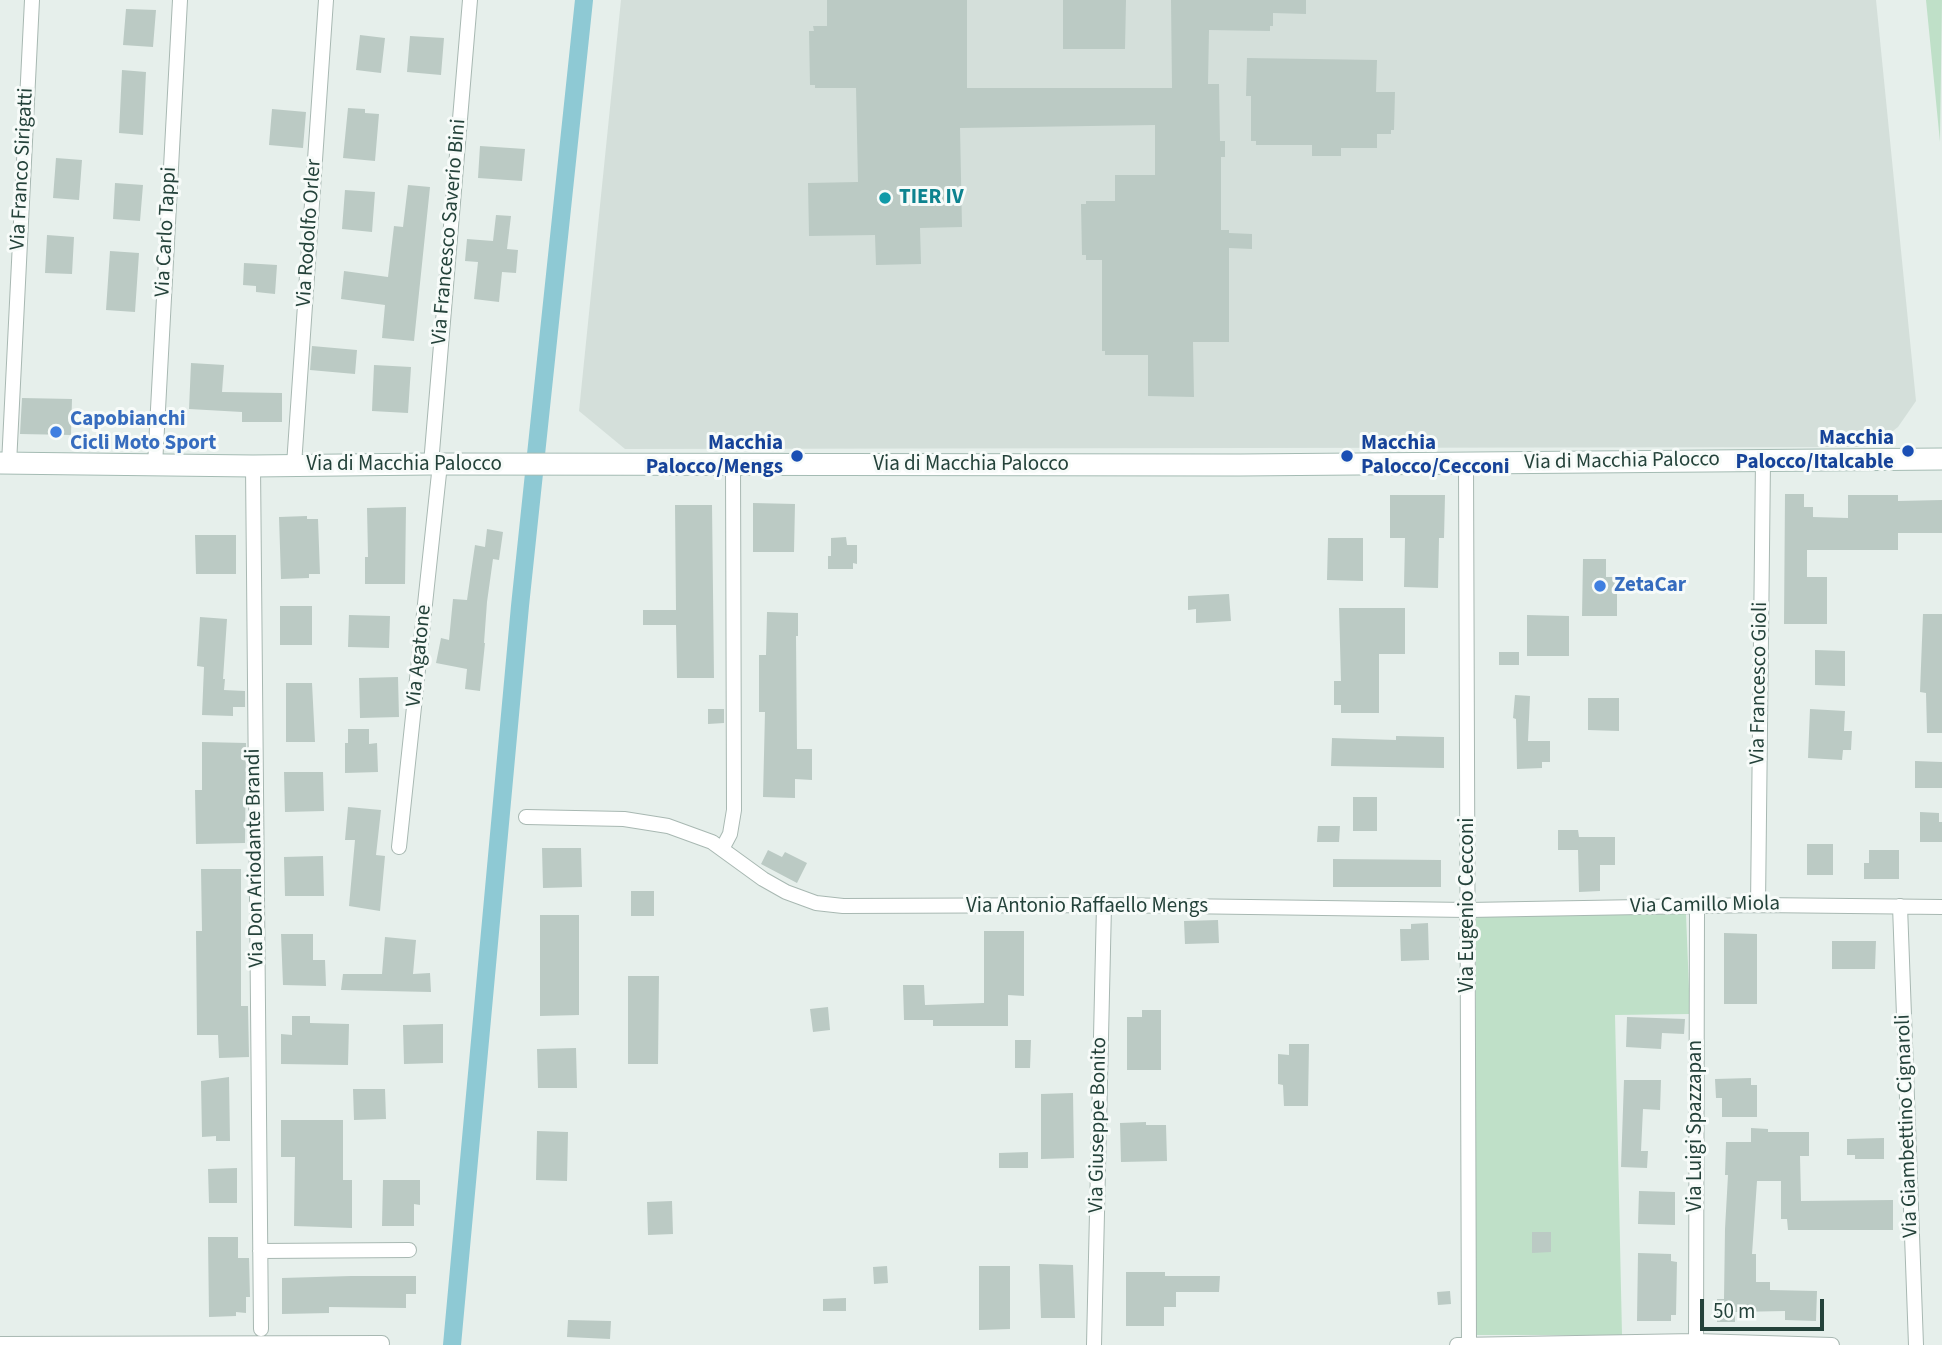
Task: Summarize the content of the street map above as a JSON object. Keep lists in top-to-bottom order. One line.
{"streets":{"street":["Via Franco Sirigatti","Via Carlo Tappi","Via Francesco Saverio Bini","Via Rodolfo Orler","Via di Macchia Palocco","Via Agatone","Via Francesco Gioli","Via Don Ariodante Brandi","Via Eugenio Cecconi","Via Camillo Miola","Via Antonio Raffaello Mengs","Via Giuseppe Bonito","Via Luigi Spazzapan","Via Giambettino Cignaroli"]},"crossings":[["Via Franco Sirigatti","Via di Macchia Palocco"],["Via Carlo Tappi","Via di Macchia Palocco"],["Via Francesco Saverio Bini","Via di Macchia Palocco"],["Via Francesco Saverio Bini","Via Agatone"],["Via Rodolfo Orler","Via di Macchia Palocco"],["Via di Macchia Palocco","Via Agatone"],["Via di Macchia Palocco","Via Francesco Gioli"],["Via di Macchia Palocco","Via Don Ariodante Brandi"],["Via di Macchia Palocco","Via Eugenio Cecconi"],["Via Francesco Gioli","Via Camillo Miola"],["Via Eugenio Cecconi","Via Camillo Miola"],["Via Eugenio Cecconi","Via Antonio Raffaello Mengs"],["Via Camillo Miola","Via Antonio Raffaello Mengs"],["Via Camillo Miola","Via Luigi Spazzapan"],["Via Camillo Miola","Via Giambettino Cignaroli"],["Via Antonio Raffaello Mengs","Via Giuseppe Bonito"]],"places":["TIER IV","Capobianchi Cicli Moto Sport","Macchia Palocco/Italcable","Macchia Palocco/Mengs","Macchia Palocco/Cecconi","ZetaCar"],"scale_bar":"50 m"}
